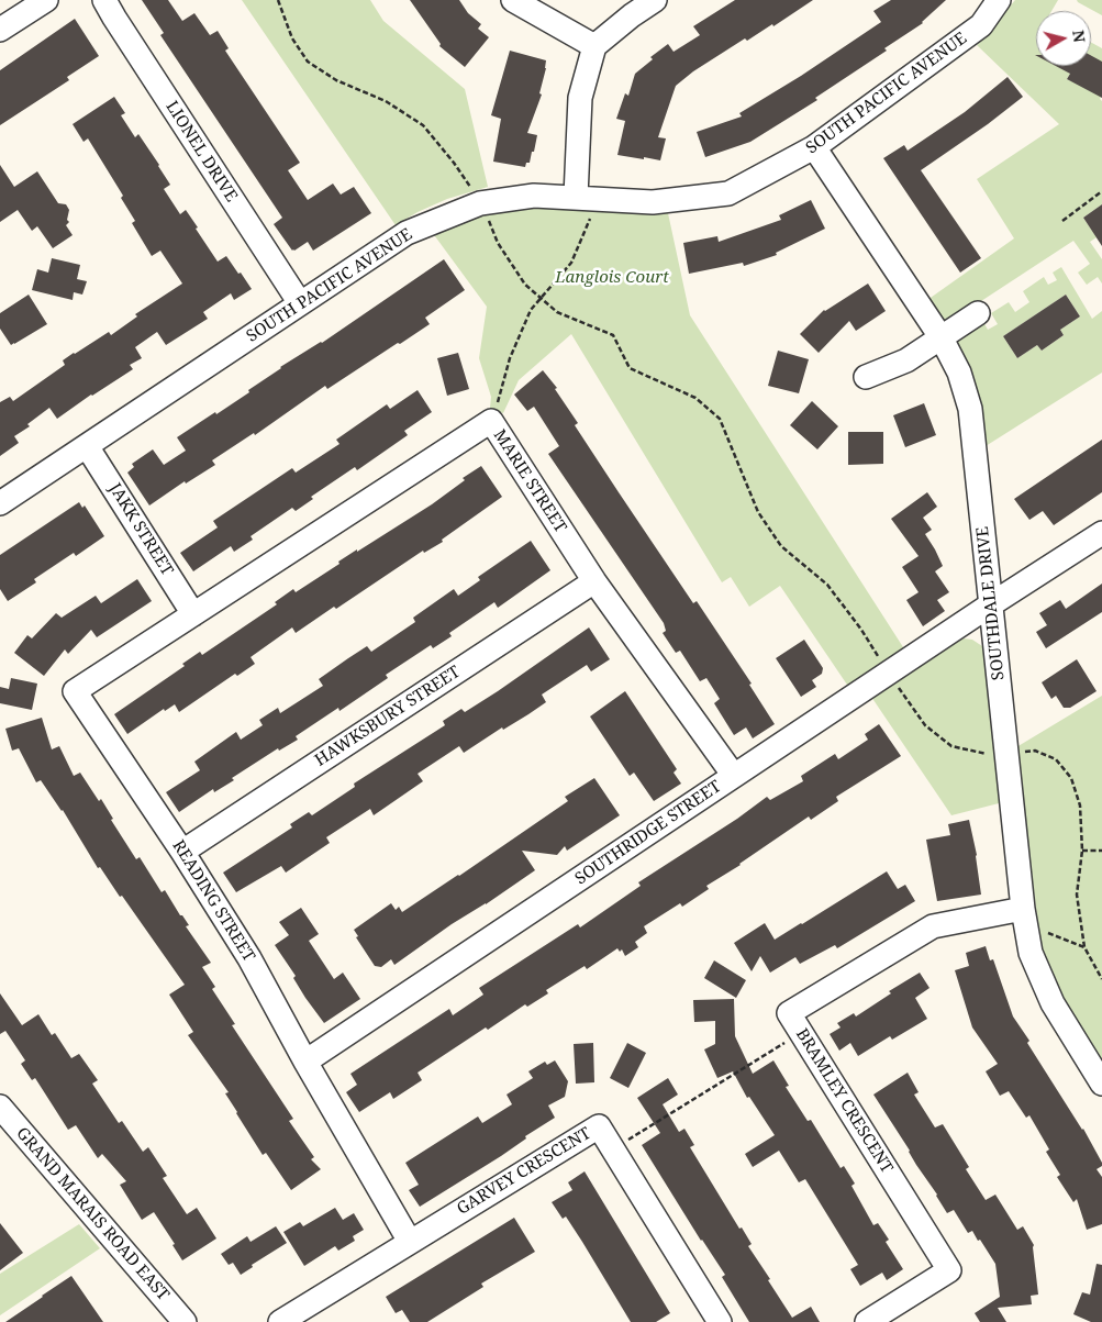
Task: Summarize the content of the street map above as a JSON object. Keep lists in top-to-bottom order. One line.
{"streets":{"street":["SOUTH PACIFIC AVENUE","LIONEL DRIVE","MARIE STREET","JAKK STREET","SOUTHDALE DRIVE","HAWKSBURY STREET","SOUTHRIDGE STREET","READING STREET","BRAMLEY CRESCENT","GARVEY CRESCENT","GRAND MARAIS ROAD EAST"]},"crossings":[["SOUTH PACIFIC AVENUE","LIONEL DRIVE"],["SOUTH PACIFIC AVENUE","JAKK STREET"],["SOUTH PACIFIC AVENUE","SOUTHDALE DRIVE"],["MARIE STREET","JAKK STREET"],["MARIE STREET","HAWKSBURY STREET"],["MARIE STREET","SOUTHRIDGE STREET"],["MARIE STREET","READING STREET"],["JAKK STREET","READING STREET"],["SOUTHDALE DRIVE","SOUTHRIDGE STREET"],["SOUTHDALE DRIVE","BRAMLEY CRESCENT"],["HAWKSBURY STREET","READING STREET"],["SOUTHRIDGE STREET","READING STREET"],["READING STREET","GARVEY CRESCENT"]],"parks":["Langlois Court"],"north":"right"}
